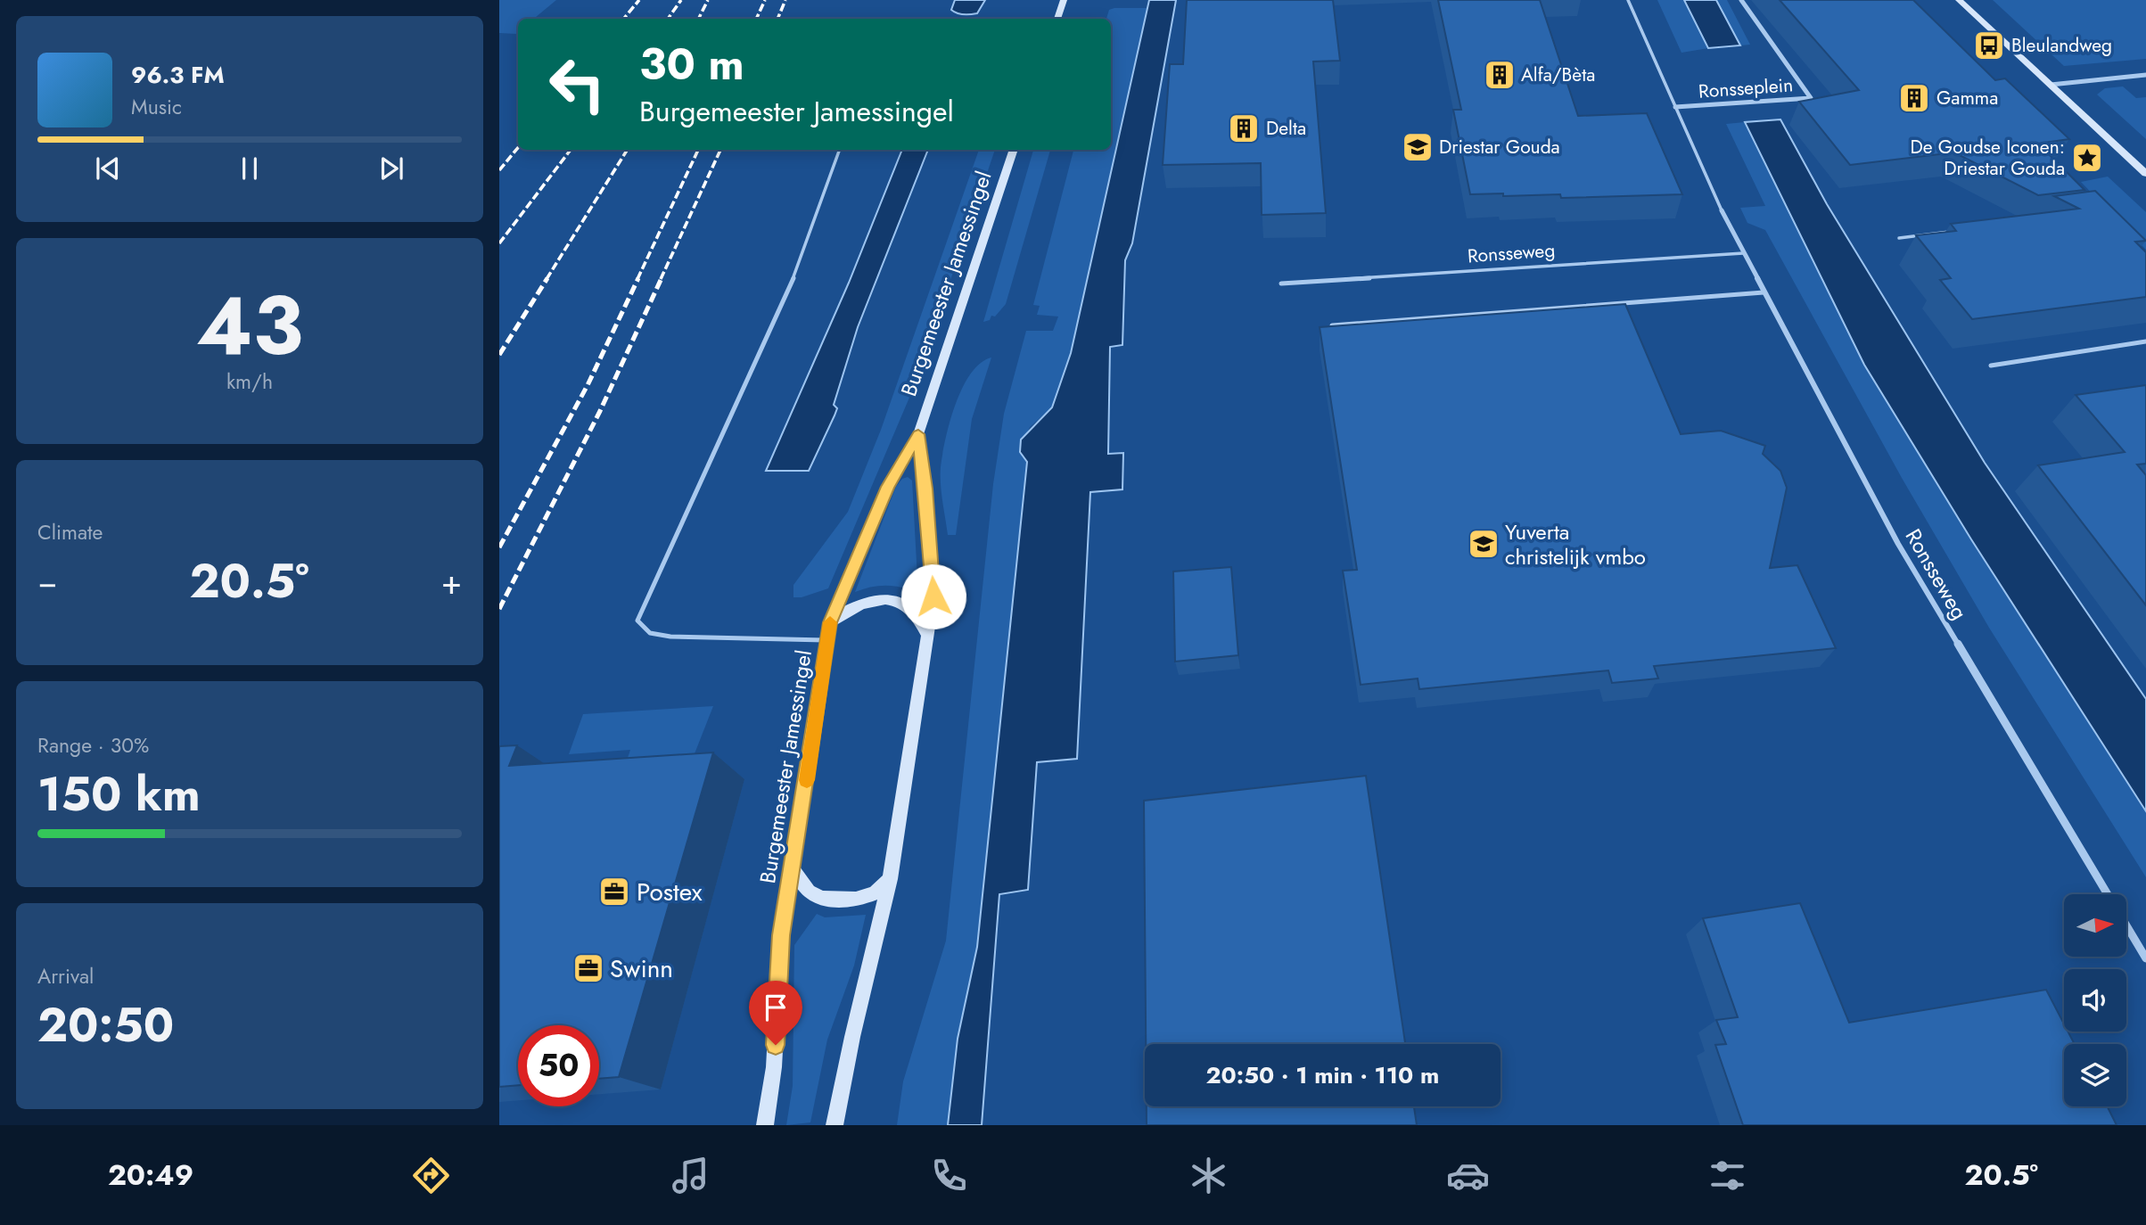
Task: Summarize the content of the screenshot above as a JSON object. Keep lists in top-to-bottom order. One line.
{"streets":{"main road":["Burgemeester Jamessingel"],"street":["Ronsseplein","Ronsseweg"]},"crossings":[["Ronsseplein","Ronsseweg"]],"places":{"bus stop":["Bleulandweg"],"building":["Alfa/Bèta","Gamma","Delta"],"school or university":["Driestar Gouda","Yuverta christelijk vmbo"],"place":["De Goudse Iconen: Driestar Gouda"],"office":["Postex","Swinn"]},"north":"right","page":{"turn":["30 m","Burgemeester Jamessingel"],"song":["96.3 FM","Music"],"tile":[["43","km/h"],"Climate",["Range · 30%","150 km"],["Arrival","20:50"]],"heat":["−","20.5°","+"],"limit":"50","trip":"20:50 · 1 min · 110 m","tabs":["20:49","20.5°"]}}
